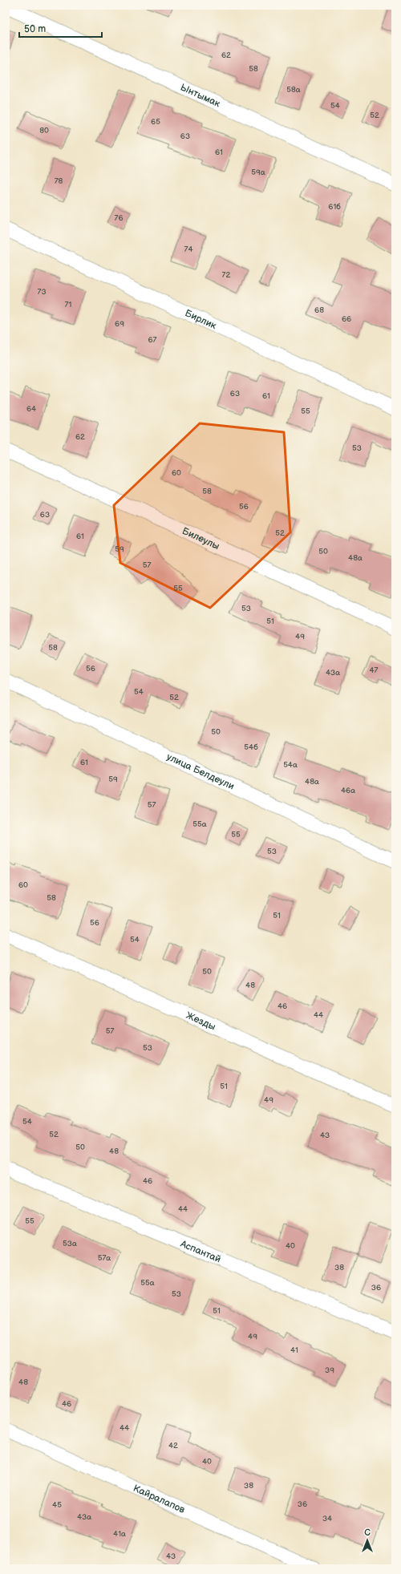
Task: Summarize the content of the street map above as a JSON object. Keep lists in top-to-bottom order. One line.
{"streets":{"street":["Ынтымак","Бирлик","Билеулы","улица Белдеули","Жезды","Аспантай","Кайралапов"]},"house_numbers":["62","58","58а","54","52","65","80","63","61","59а","78","61б","76","74","72","73","71","68","66","69","67","63","61","64","55","62","53","60","58","56","63","52","61","59","50","48а","57","55","53","51","49","58","56","47","43а","54","52","50","54б","61","54а","59","48а","46а","57","55а","55","53","60","58","51","56","54","50","48","46","44","57","53","51","49","54","52","43","50","48","46","44","55","53а","40","57а","38","55а","36","53","51","49","41","39","48","46","44","42","40","38","36","45","43а","34","41а","43"],"scale_bar":"50 m","north":"top"}
